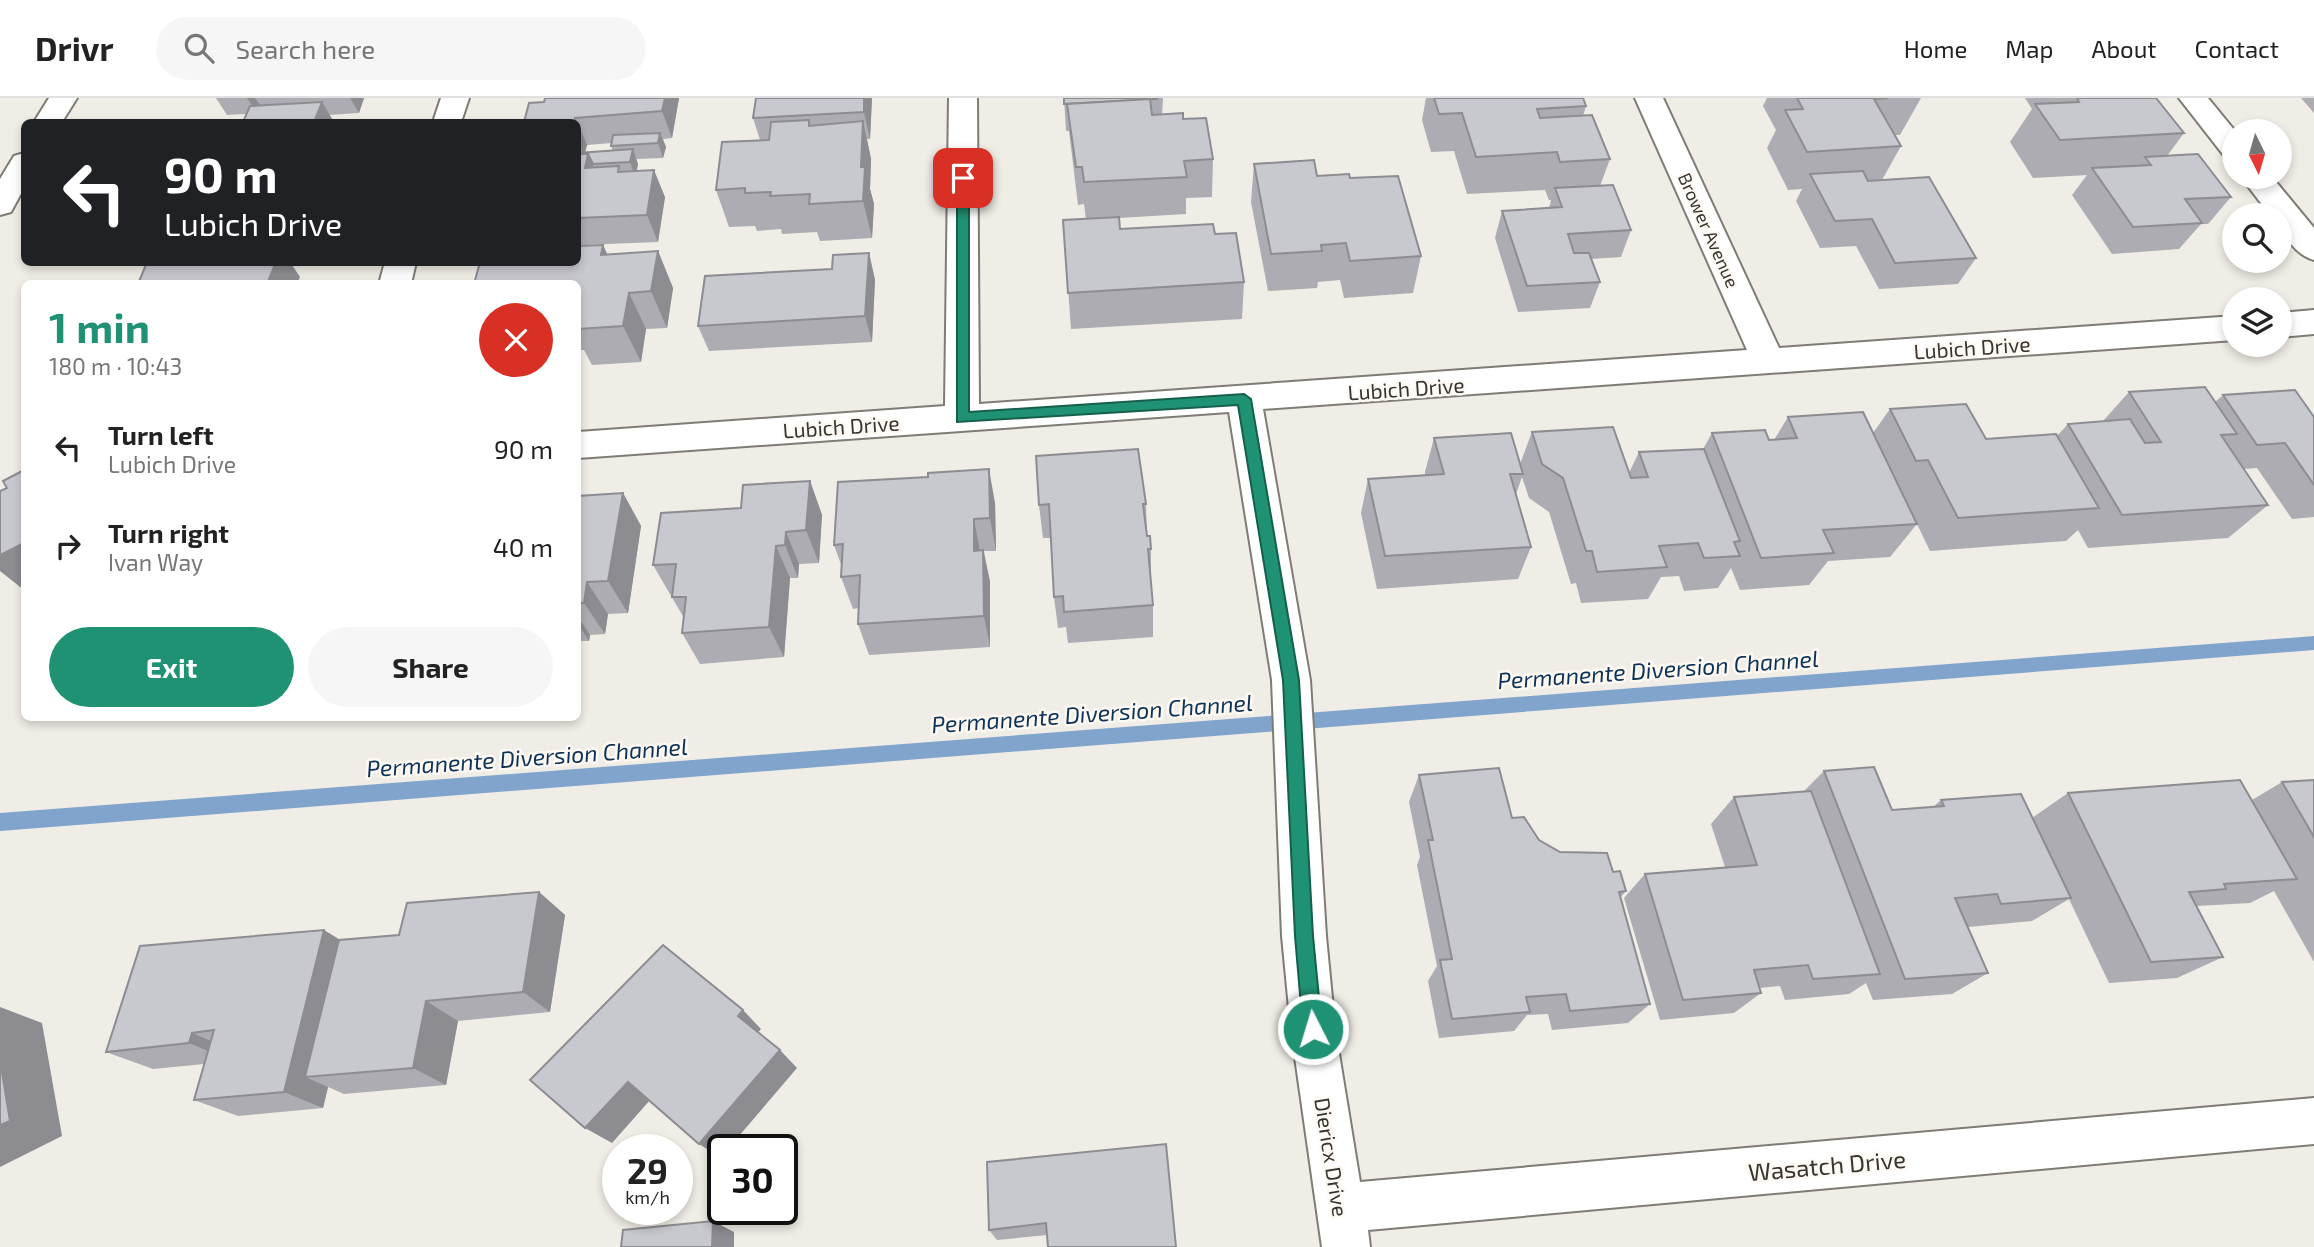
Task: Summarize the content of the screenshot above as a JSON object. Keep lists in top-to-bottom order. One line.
{"streets":{"main road":["Brower Avenue","Lubich Drive","Diericx Drive","Wasatch Drive"]},"crossings":[["Brower Avenue","Lubich Drive"],["Lubich Drive","Diericx Drive"],["Diericx Drive","Wasatch Drive"]],"water":["Permanente Diversion Channel"],"north":"bottom","page":{"header":"Drivr","search":"Search here","nav":["Home","Map","About","Contact"],"turn":["90 m","Lubich Drive"],"heading":["1 min","180 m · 10:43"],"list":[{"name":"Turn left","note":"Lubich Drive","value":"90 m"},{"name":"Turn right","note":"Ivan Way","value":"40 m"}],"buttons":["Exit","Share"],"speed":"29 km/h","limit":"30"}}
